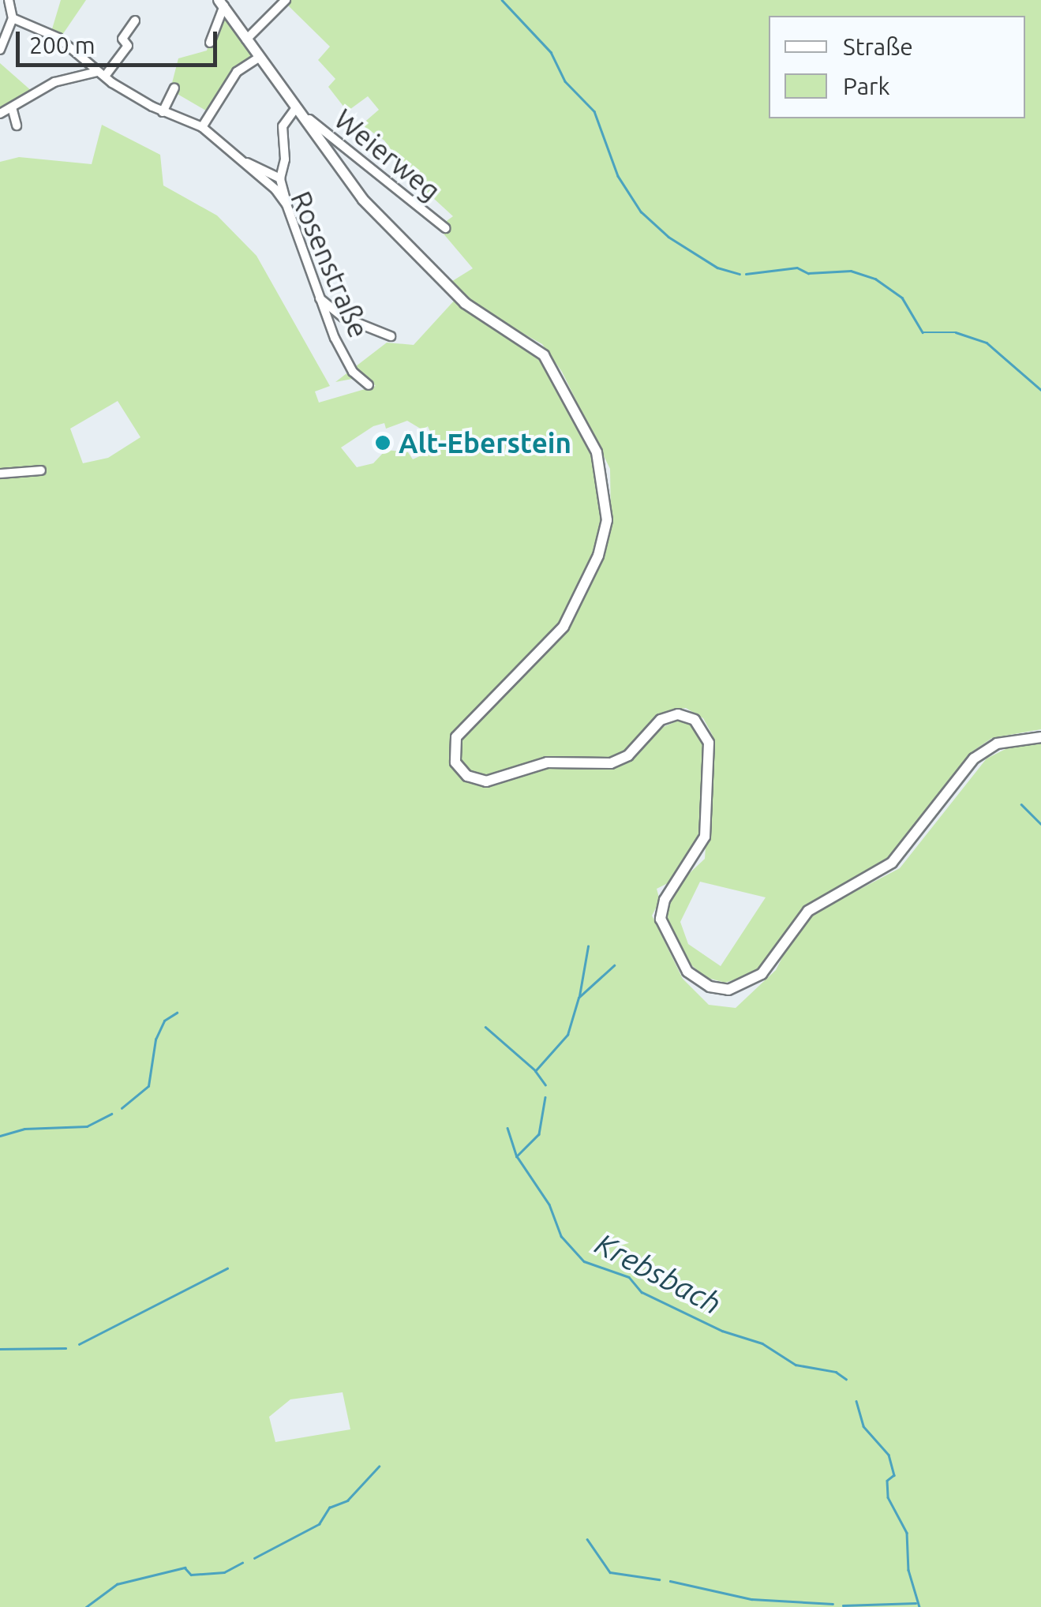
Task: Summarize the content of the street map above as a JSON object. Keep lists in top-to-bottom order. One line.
{"streets":{"street":["Weierweg","Rosenstraße"]},"water":["Krebsbach"],"places":["Alt-Eberstein"],"legend":["Straße","Park"],"scale_bar":"200 m"}
